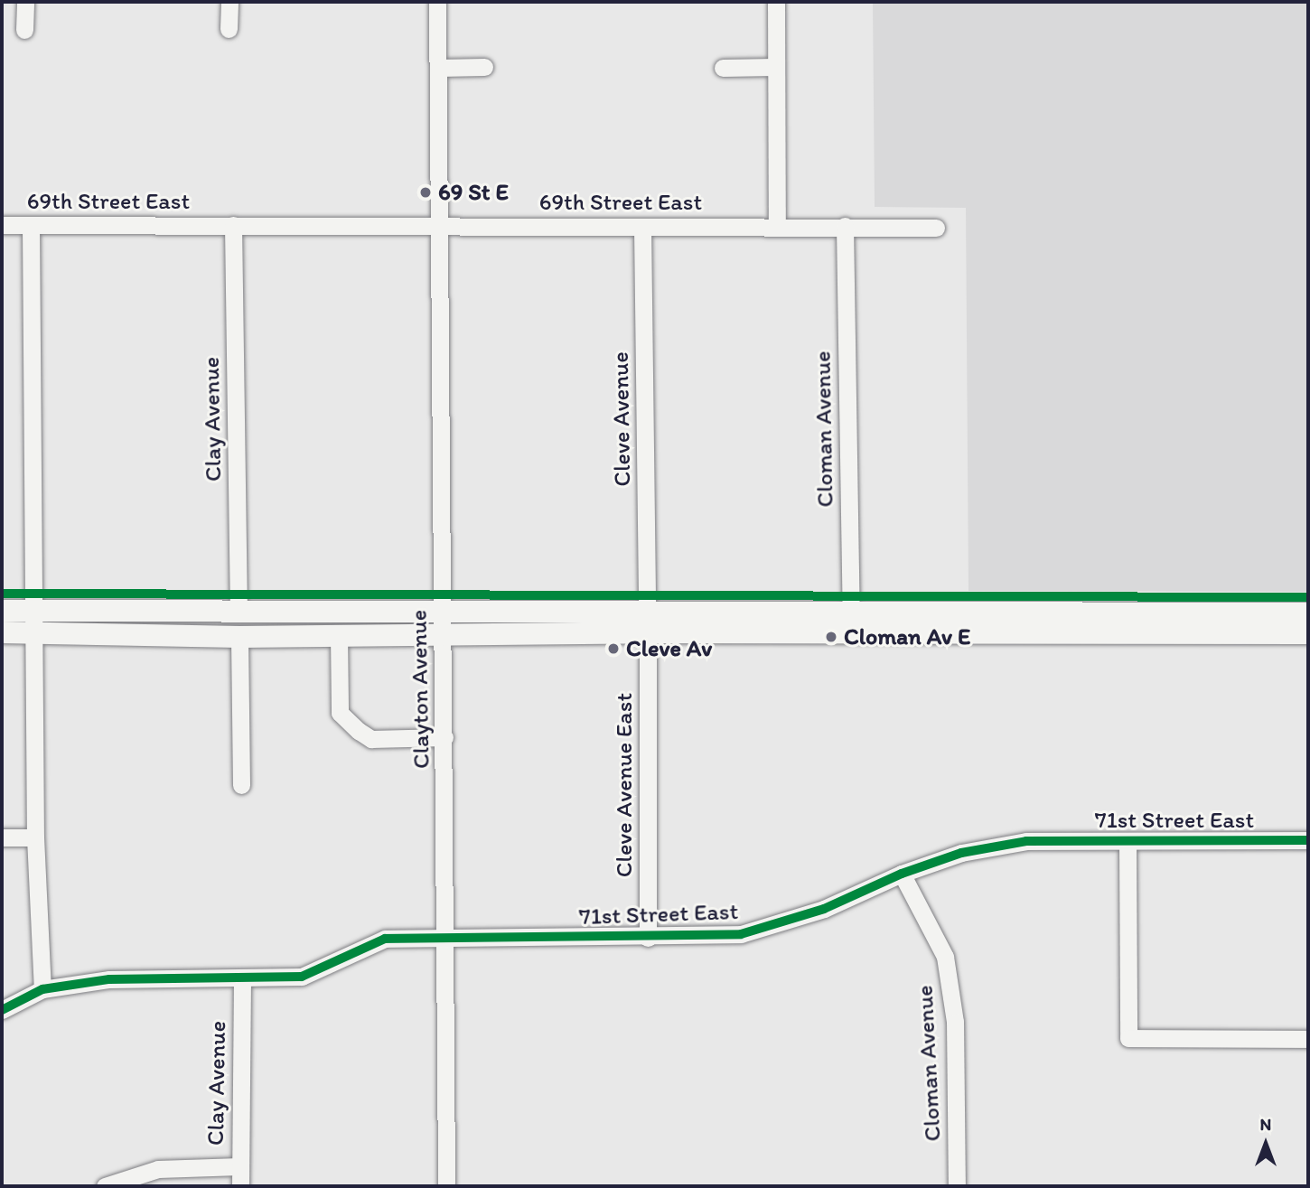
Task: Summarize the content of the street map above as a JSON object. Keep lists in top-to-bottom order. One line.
{"streets":{"street":["69th Street East","Clay Avenue","Cleve Avenue","Cloman Avenue","Clayton Avenue","Cleve Avenue East","71st Street East"]},"crossings":[["69th Street East","Clay Avenue"],["69th Street East","Cleve Avenue"],["69th Street East","Cloman Avenue"],["69th Street East","Clayton Avenue"],["Clay Avenue","71st Street East"],["Cleve Avenue","Cleve Avenue East"],["Cloman Avenue","71st Street East"],["Clayton Avenue","71st Street East"],["Cleve Avenue East","71st Street East"]],"places":["69 St E","Cloman Av E","Cleve Av"],"north":"top"}
